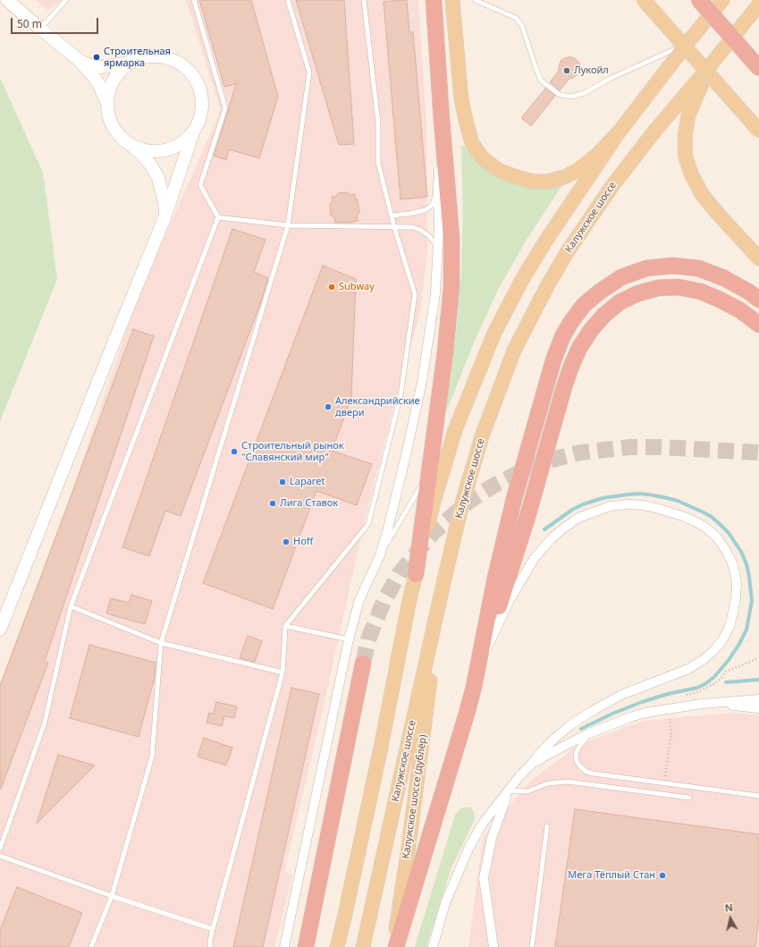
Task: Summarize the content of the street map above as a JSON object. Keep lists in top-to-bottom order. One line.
{"streets":{"main road":["Калужское шоссе","Калужское шоссе (дублёр)"]},"crossings":[["Калужское шоссе","Калужское шоссе (дублёр)"]],"places":["Строительная ярмарка","Лукойл","Subway","Александрийские двери","Строительный рынок \"Славянский мир\"","Laparet","Лига Ставок","Hoff","Мега Тёплый Cтан"],"scale_bar":"50 m","north":"top"}
